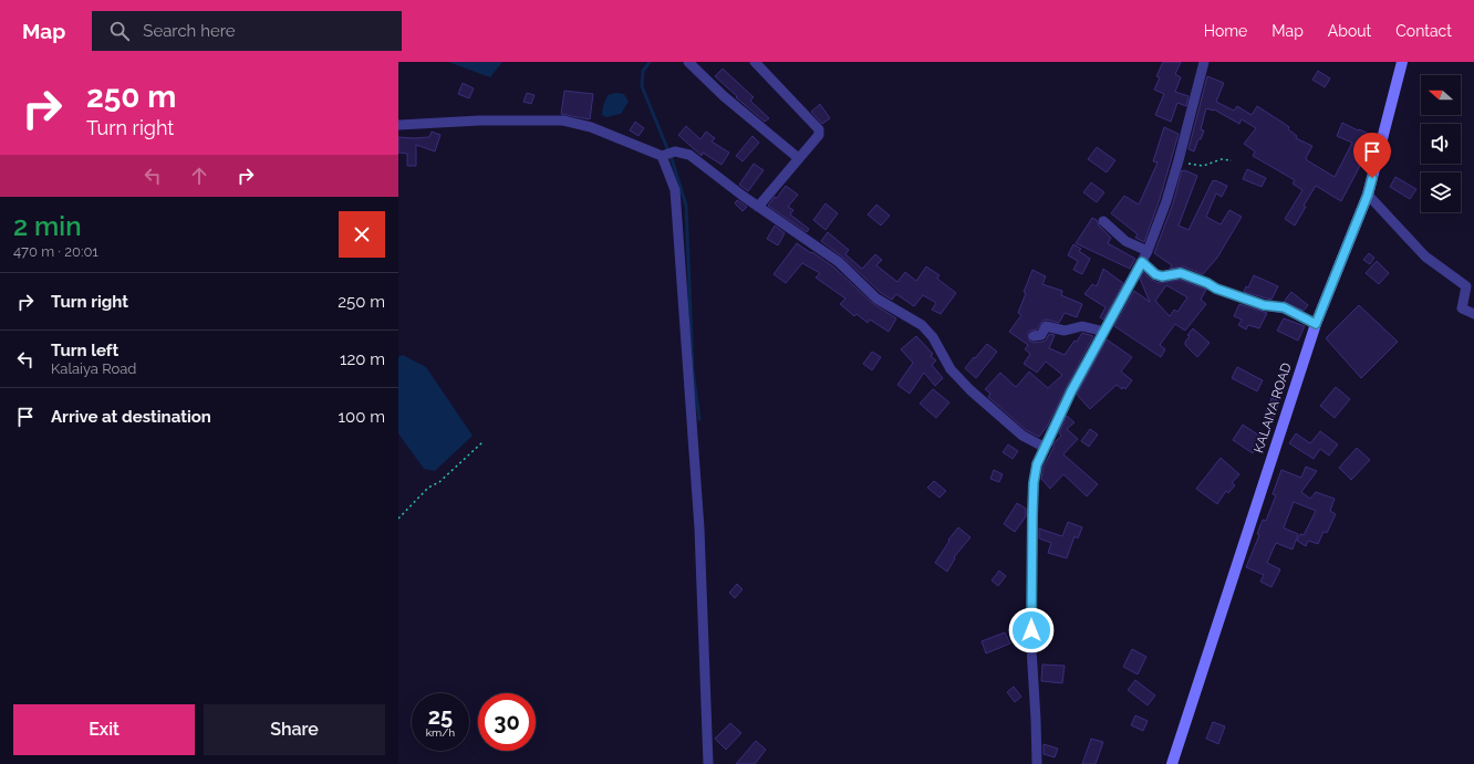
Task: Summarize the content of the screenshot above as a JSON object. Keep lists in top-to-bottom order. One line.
{"streets":{"main road":["KALAIYA ROAD"]},"north":"left","page":{"header":"Map","search":"Search here","nav":["Home","Map","About","Contact"],"turn":["250 m","Turn right"],"heading":["2 min","470 m · 20:01"],"list":[{"name":"Turn right","value":"250 m"},{"name":"Turn left","note":"Kalaiya Road","value":"120 m"},{"name":"Arrive at destination","value":"100 m"}],"speed":"25 km/h","limit":"30","buttons":["Exit","Share"]}}
